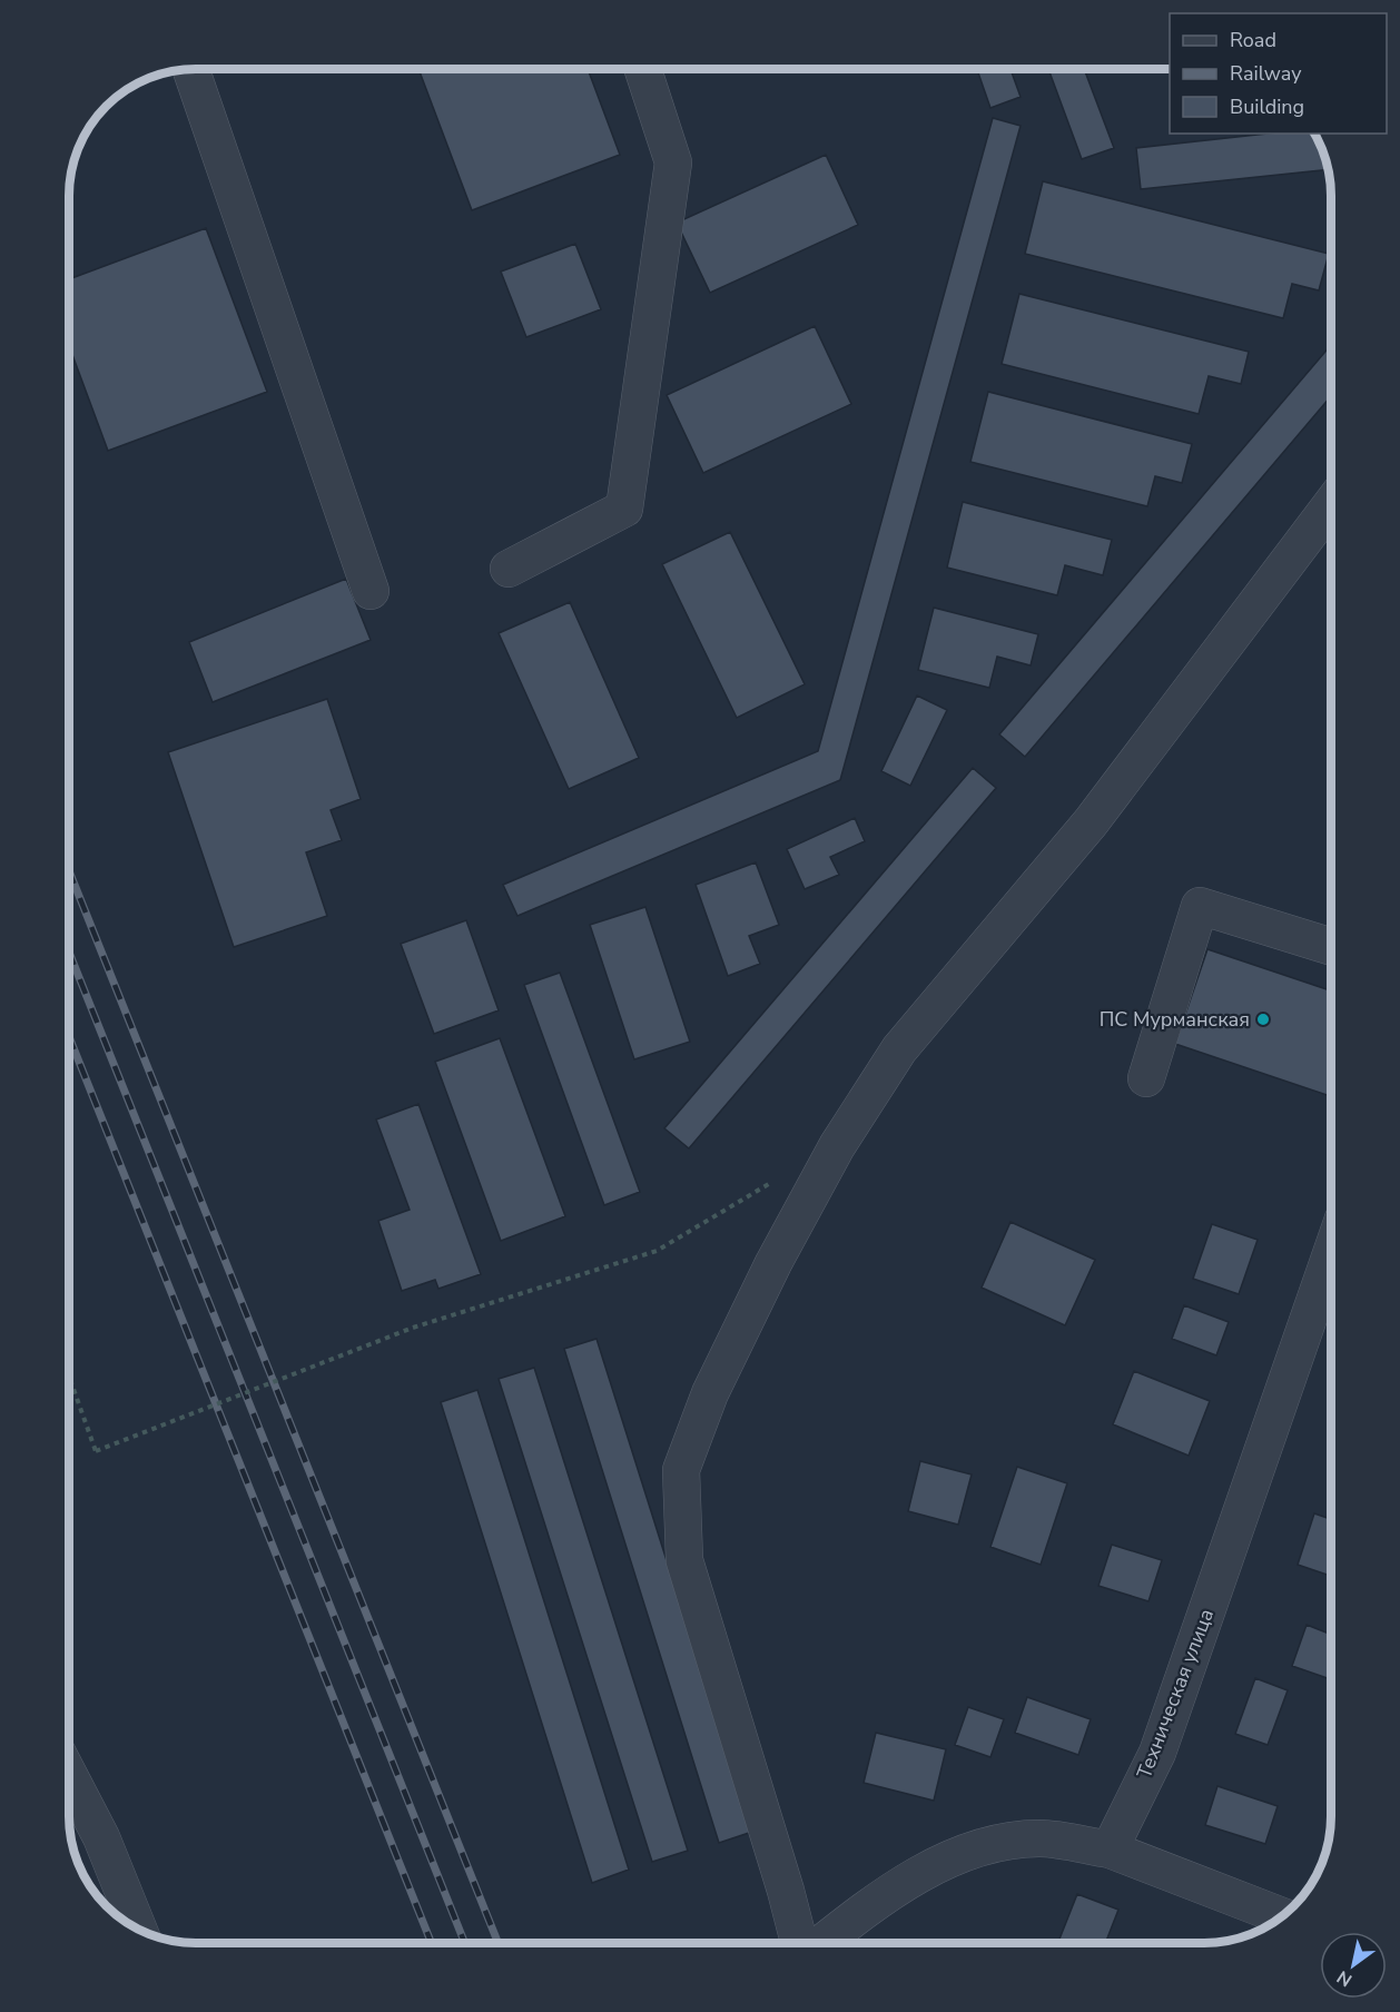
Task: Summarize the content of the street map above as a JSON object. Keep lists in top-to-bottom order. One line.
{"streets":{"street":["Техническая улица"]},"places":["ПС Мурманская"],"legend":["Road","Railway","Building"],"north":"bottom left"}
